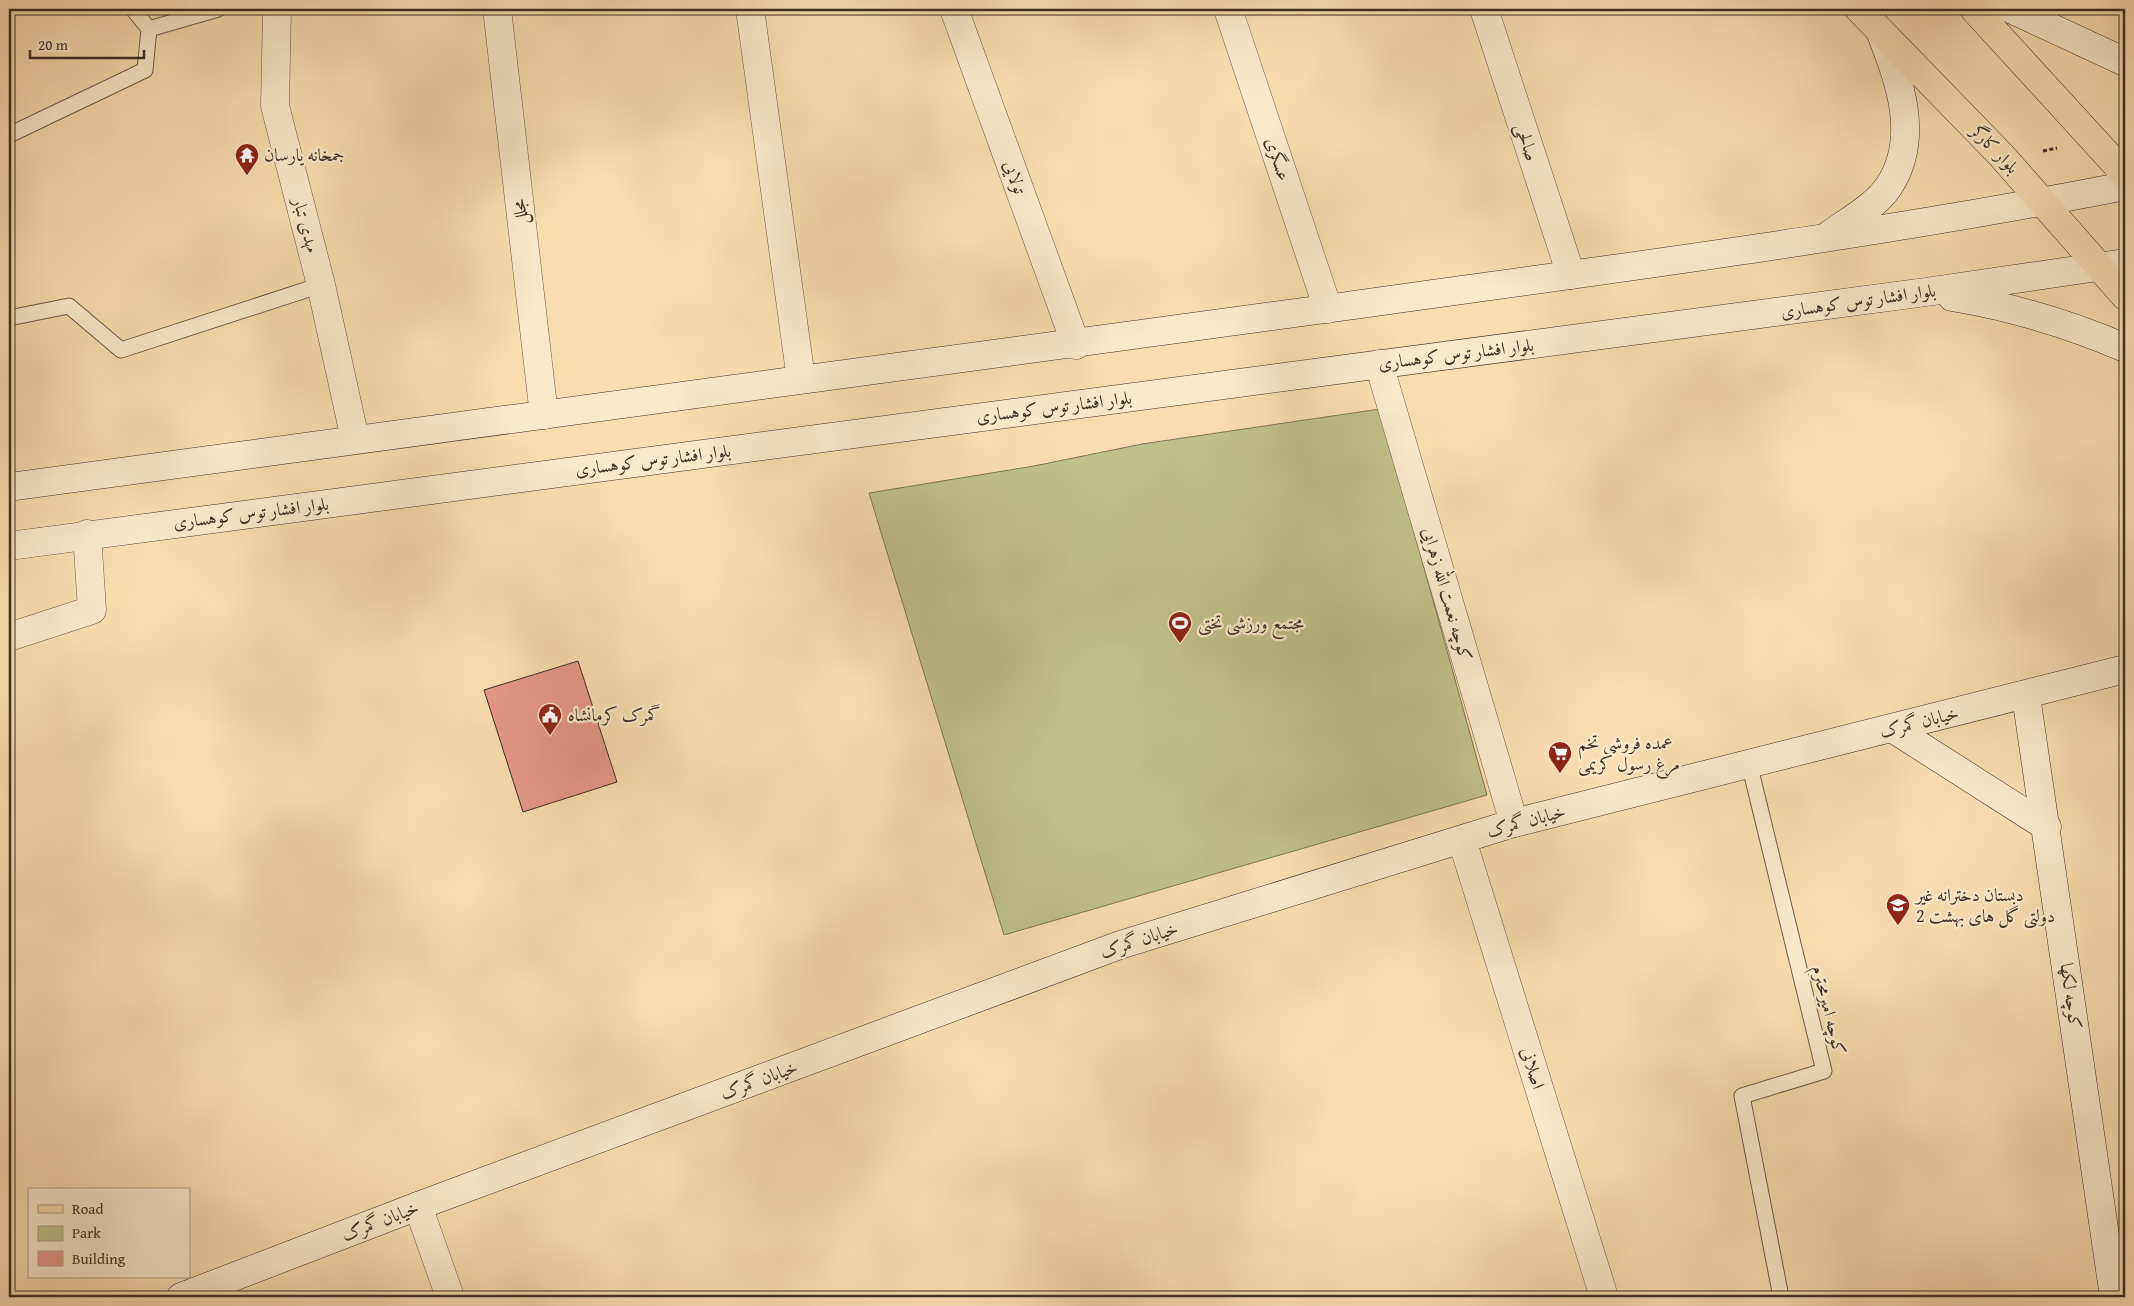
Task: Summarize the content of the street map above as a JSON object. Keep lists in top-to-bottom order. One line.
{"streets":{"main road":["صالحی","بلوار کارگر","عسگری","تولایی","مجلل","مهدی تبار","بلوار افشار توس کوهساری","کوچه نعمت الله زهرایی","خیابان گمرک","کوچه لکها","اصلانی"],"lane":["کوچه امیرمحترم"]},"crossings":[["بلوار کارگر","بلوار افشار توس کوهساری"],["بلوار افشار توس کوهساری","کوچه نعمت الله زهرایی"],["کوچه نعمت الله زهرایی","خیابان گمرک"],["خیابان گمرک","کوچه لکها"],["خیابان گمرک","کوچه امیرمحترم"],["خیابان گمرک","اصلانی"]],"places":{"temple":["جمخانه یارسان"],"sports":["مجتمع ورزشی تختی"],"public building":["گمرک کرمانشاه"],"supermarket":["عمده فروشی تخم مرغ رسول کریمی"],"school or university":["دبستان دخترانه غیر دولتی گل های بهشت 2"]},"legend":["Road","Park","Building"],"scale_bar":"20 m"}
